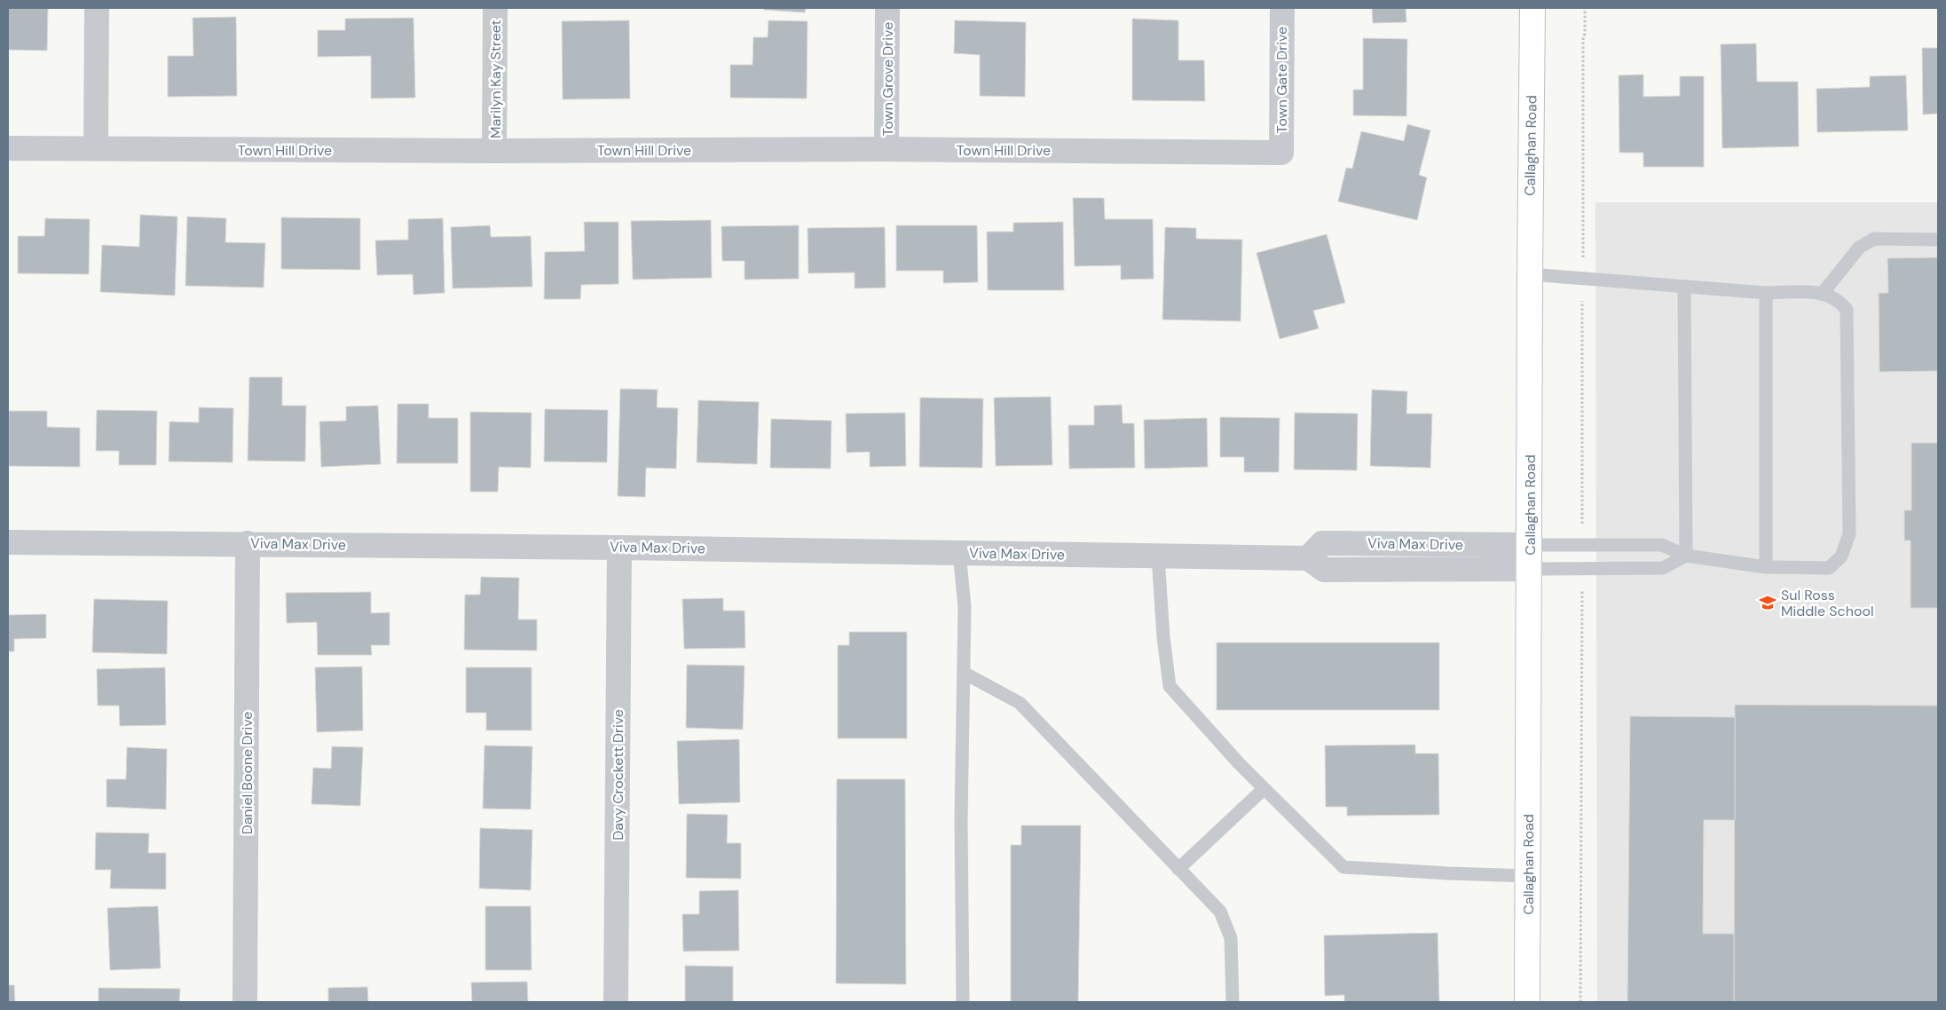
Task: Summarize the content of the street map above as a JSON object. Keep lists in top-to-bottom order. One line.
{"streets":{"main road":["Callaghan Road"],"street":["Marilyn Kay Street","Town Grove Drive","Town Gate Drive","Town Hill Drive","Viva Max Drive","Daniel Boone Drive","Davy Crockett Drive"]},"crossings":[["Marilyn Kay Street","Town Hill Drive"],["Town Grove Drive","Town Hill Drive"],["Town Gate Drive","Town Hill Drive"],["Callaghan Road","Viva Max Drive"],["Viva Max Drive","Daniel Boone Drive"],["Viva Max Drive","Davy Crockett Drive"]],"places":{"school or university":["Sul Ross Middle School"]}}
